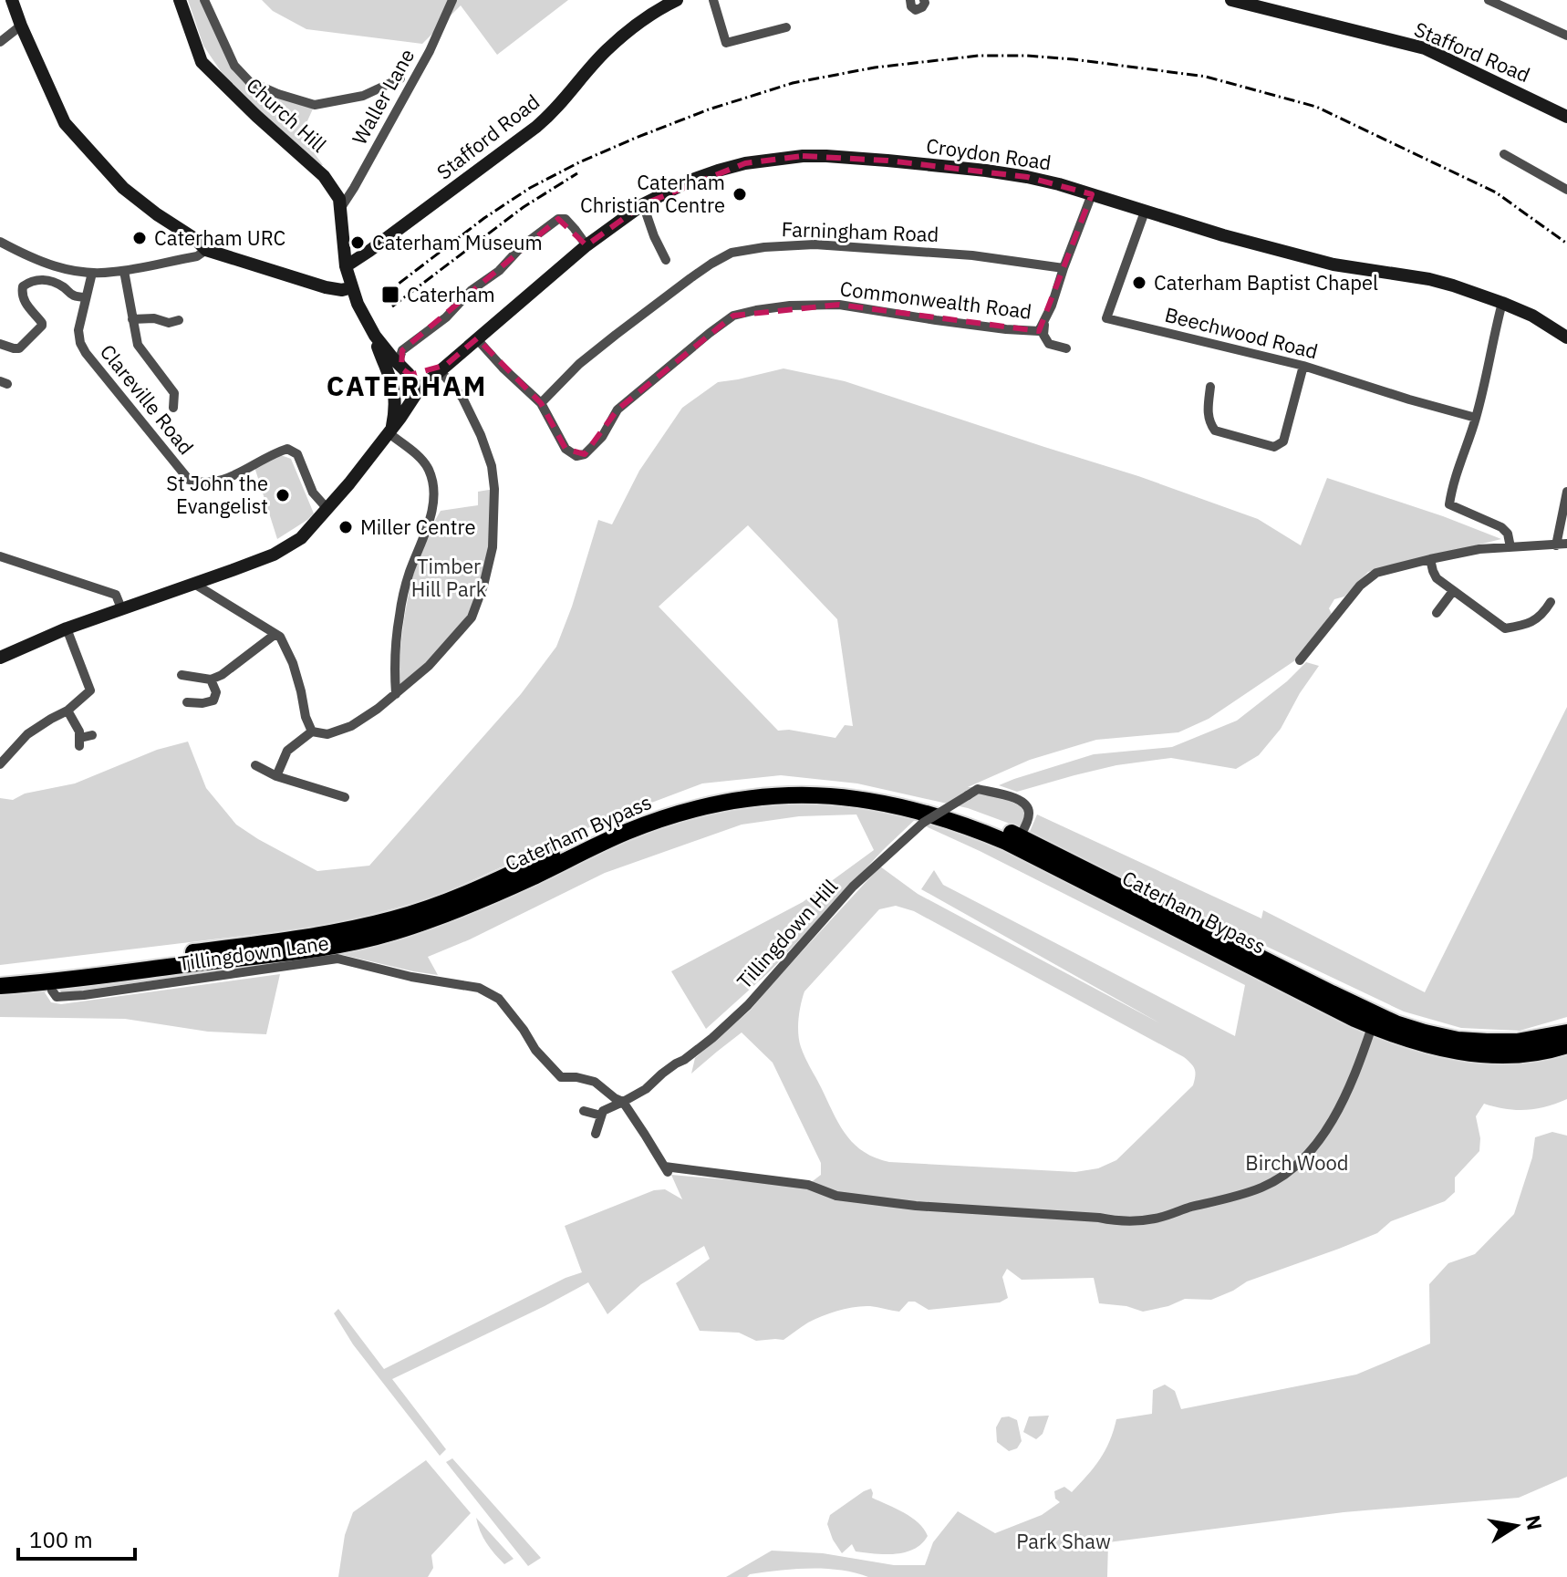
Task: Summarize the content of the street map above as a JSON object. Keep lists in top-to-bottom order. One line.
{"streets":{"highway":["Caterham Bypass"],"main road":["Stafford Road","Church Hill","Croydon Road"],"street":["Waller Lane","Farningham Road","Commonwealth Road","Beechwood Road","Clareville Road","Tillingdown Hill","Tillingdown Lane"]},"crossings":[["Stafford Road","Church Hill"],["Waller Lane","Church Hill"],["Croydon Road","Beechwood Road"],["Croydon Road","Clareville Road"],["Farningham Road","Commonwealth Road"],["Caterham Bypass","Tillingdown Hill"],["Caterham Bypass","Tillingdown Lane"],["Tillingdown Hill","Tillingdown Lane"]],"districts":["CATERHAM"],"parks":["Timber Hill Park","Birch Wood","Park Shaw"],"places":{"other":["Caterham Christian Centre","Caterham URC","Caterham Museum","Caterham Baptist Chapel","St John the Evangelist","Miller Centre"],"transit":["Caterham"]},"scale_bar":"100 m","north":"right"}
